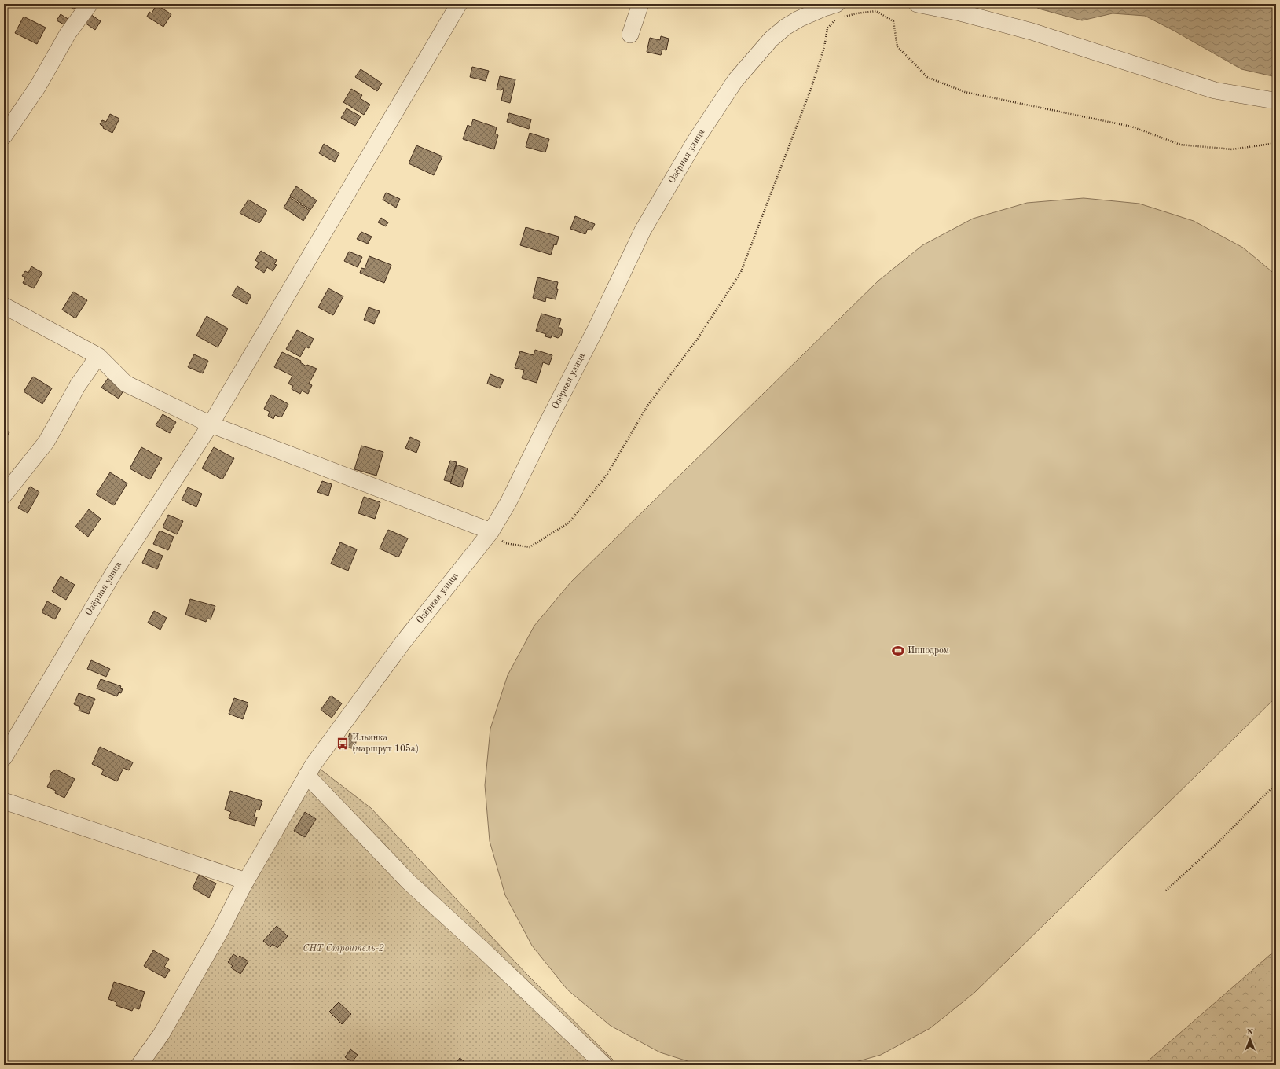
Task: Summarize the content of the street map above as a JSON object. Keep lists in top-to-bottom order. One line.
{"streets":{"street":["Озёрная улица"]},"parks":["СНТ Строитель-2"],"places":{"sports":["Ипподром"],"bus stop":["Ильинка (маршрут 105а)"]},"north":"top"}
